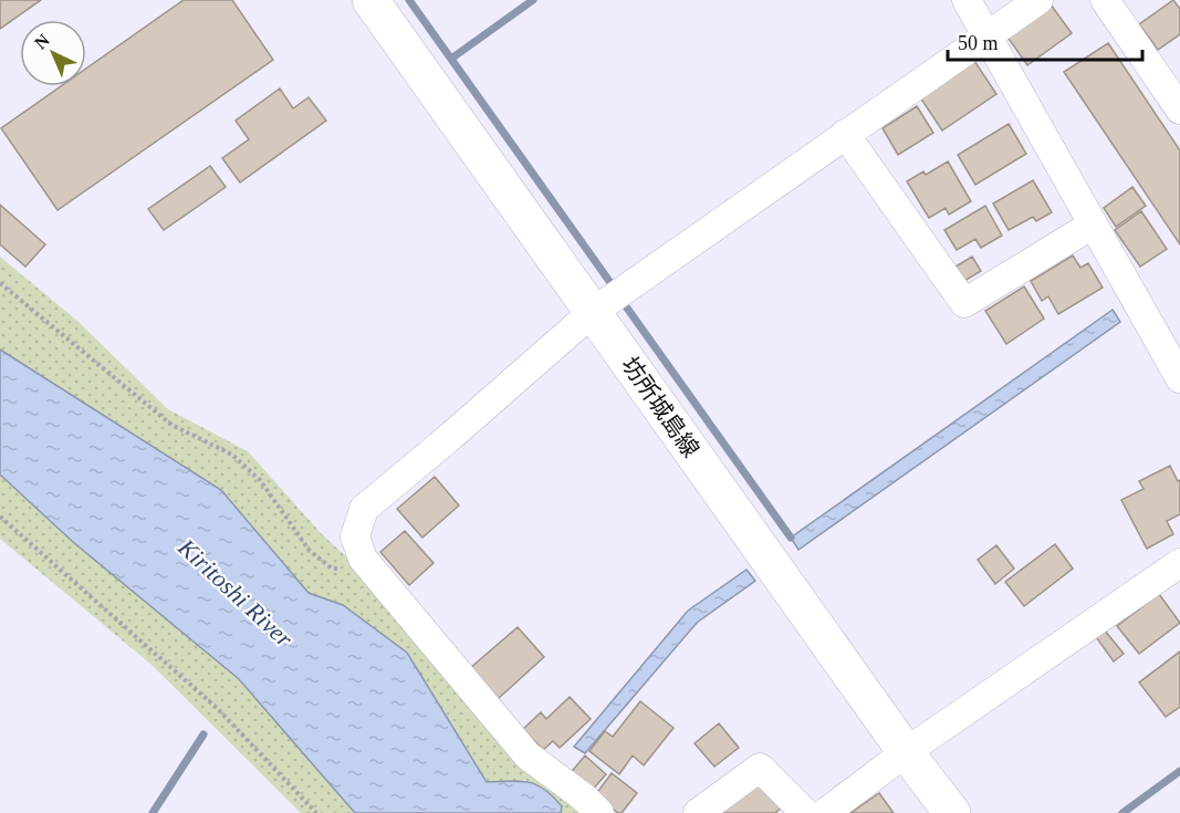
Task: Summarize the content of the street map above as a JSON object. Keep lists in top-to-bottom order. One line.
{"streets":{"main road":["坊所城島線"]},"water":["Kiritoshi River"],"scale_bar":"50 m","north":"top left"}
